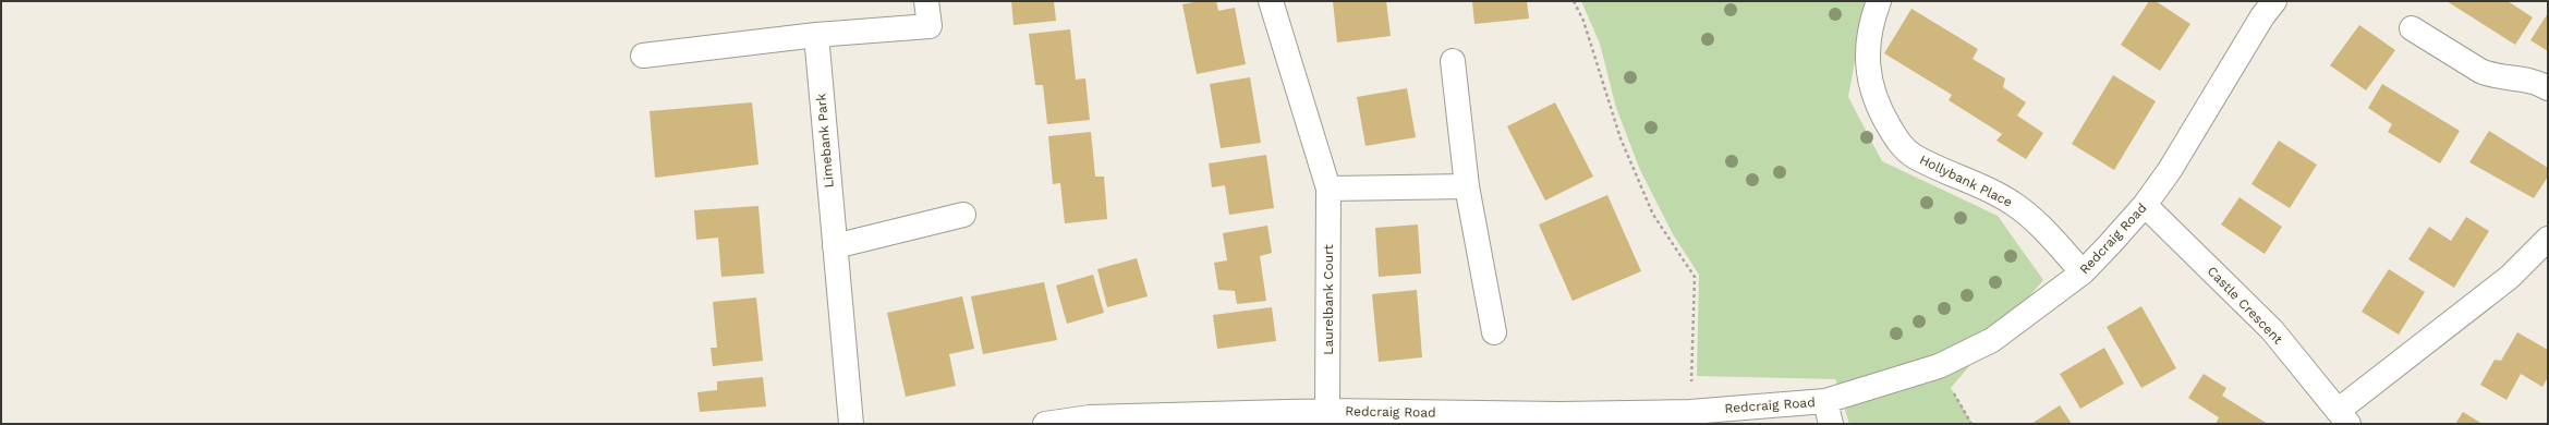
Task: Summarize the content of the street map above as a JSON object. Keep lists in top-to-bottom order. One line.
{"streets":{"street":["Limebank Park","Hollybank Place","Redcraig Road","Laurelbank Court","Castle Crescent"]},"crossings":[["Hollybank Place","Redcraig Road"],["Redcraig Road","Laurelbank Court"],["Redcraig Road","Castle Crescent"]]}
